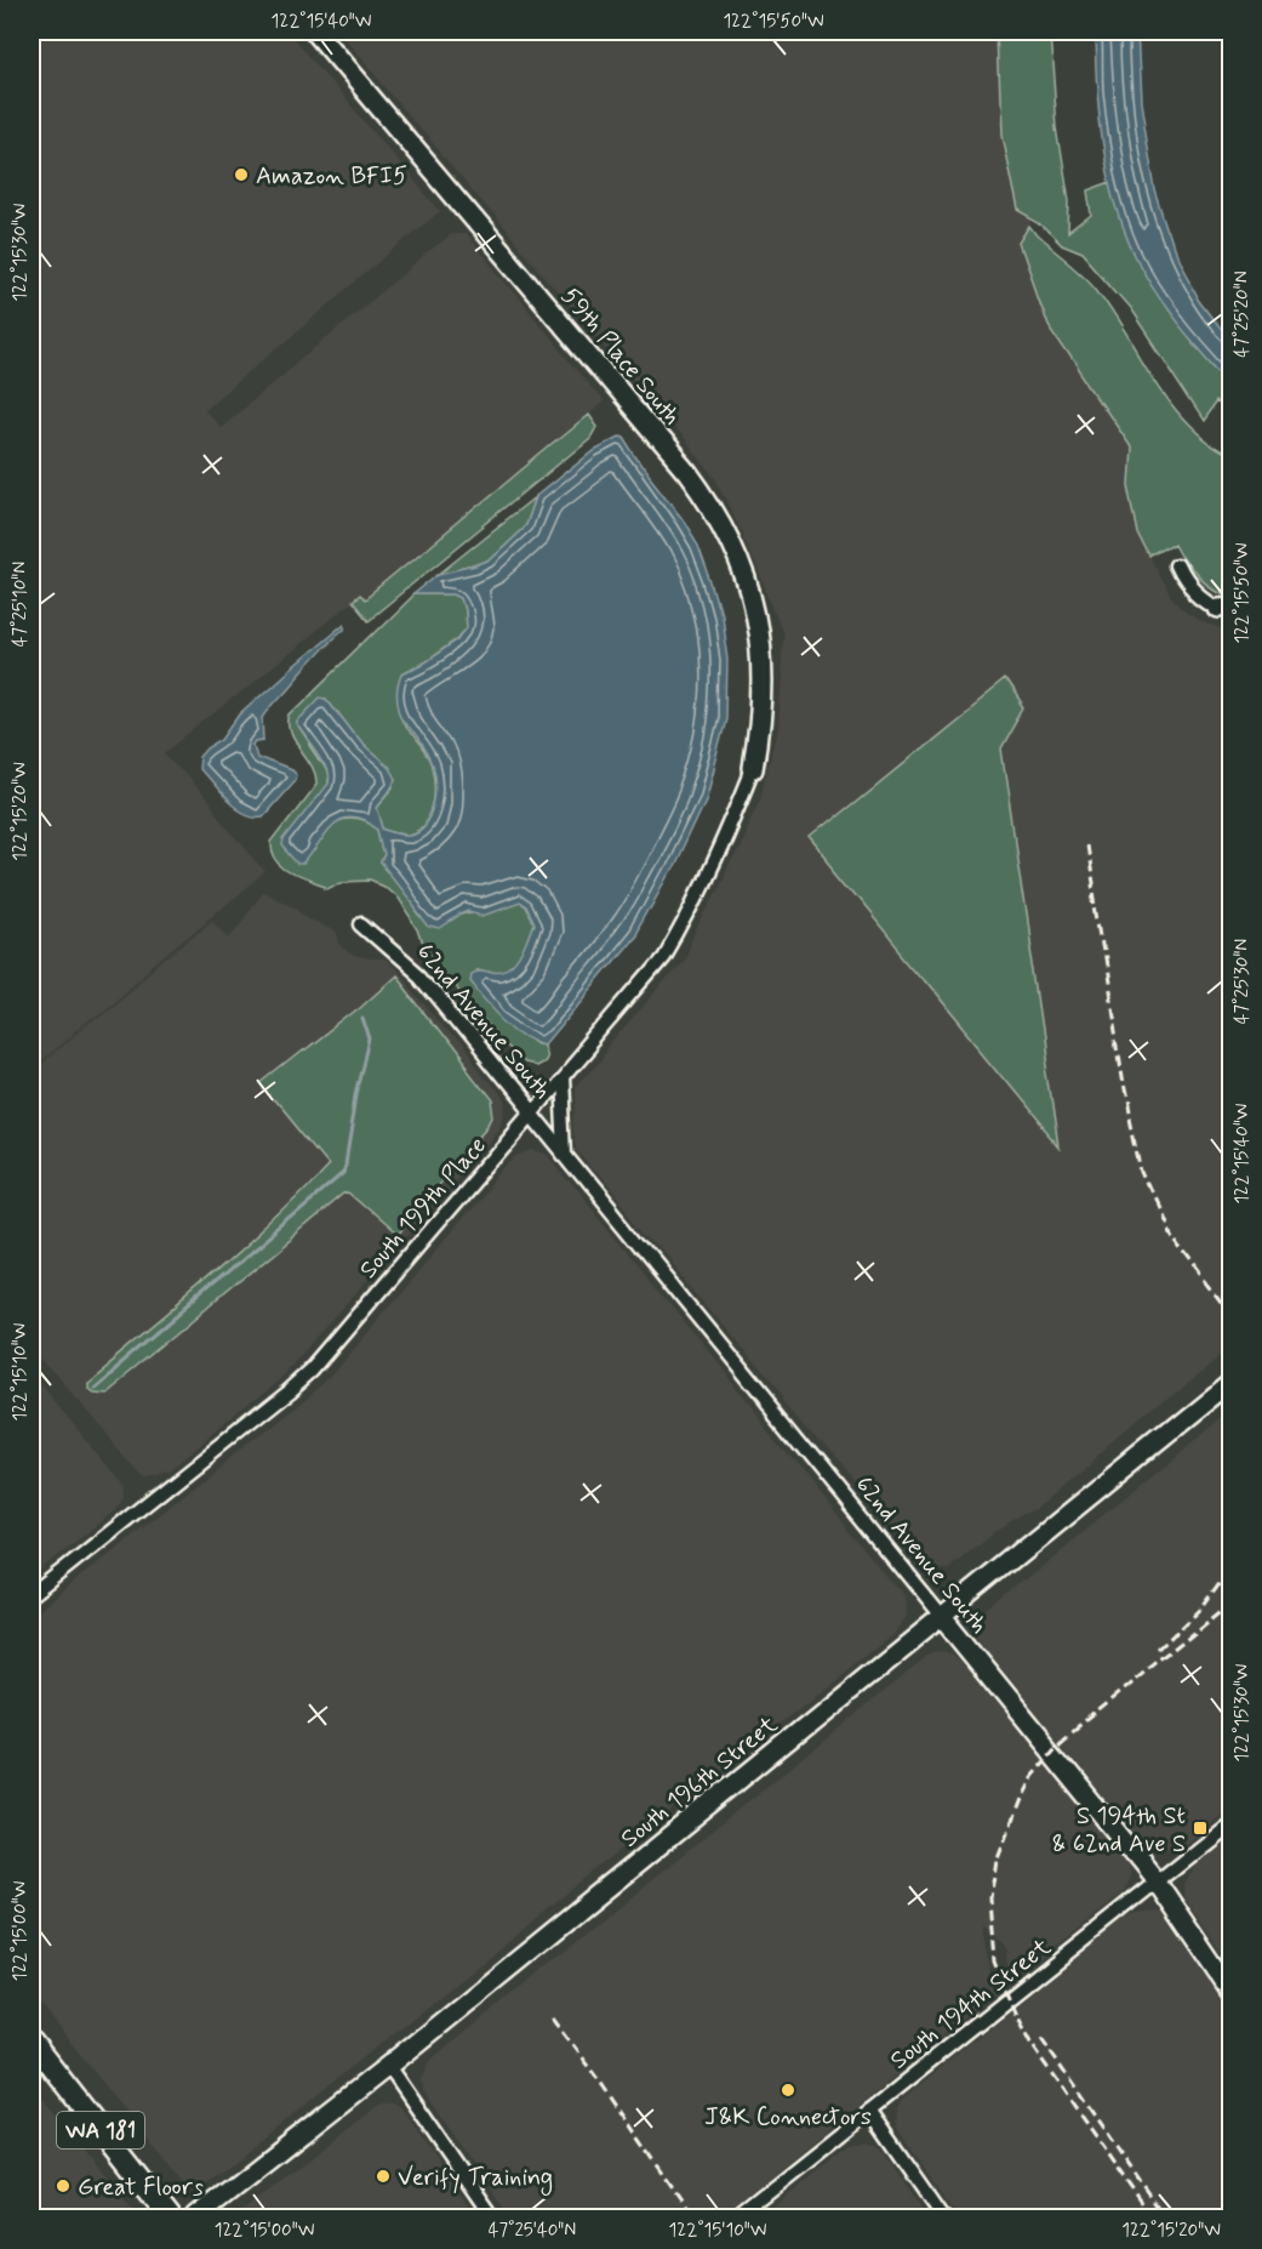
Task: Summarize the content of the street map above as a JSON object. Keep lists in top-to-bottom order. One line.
{"streets":{"main road":["WA 181"],"street":["59th Place South","62nd Avenue South","South 199th Place","South 196th Street","South 194th Street"]},"crossings":[["59th Place South","South 199th Place"],["62nd Avenue South","South 199th Place"],["62nd Avenue South","South 196th Street"],["62nd Avenue South","South 194th Street"]],"places":{"other":["Amazon BFI5","J&K Connectors","Verify Training","Great Floors"],"transit":["S 194th St & 62nd Ave S"]},"coordinates":["122°15'40\"W","122°15'50\"W","122°15'30\"W","47°25'20\"N","47°25'10\"N","122°15'20\"W","47°25'30\"N","122°15'10\"W","122°15'00\"W","47°25'40\"N"]}
